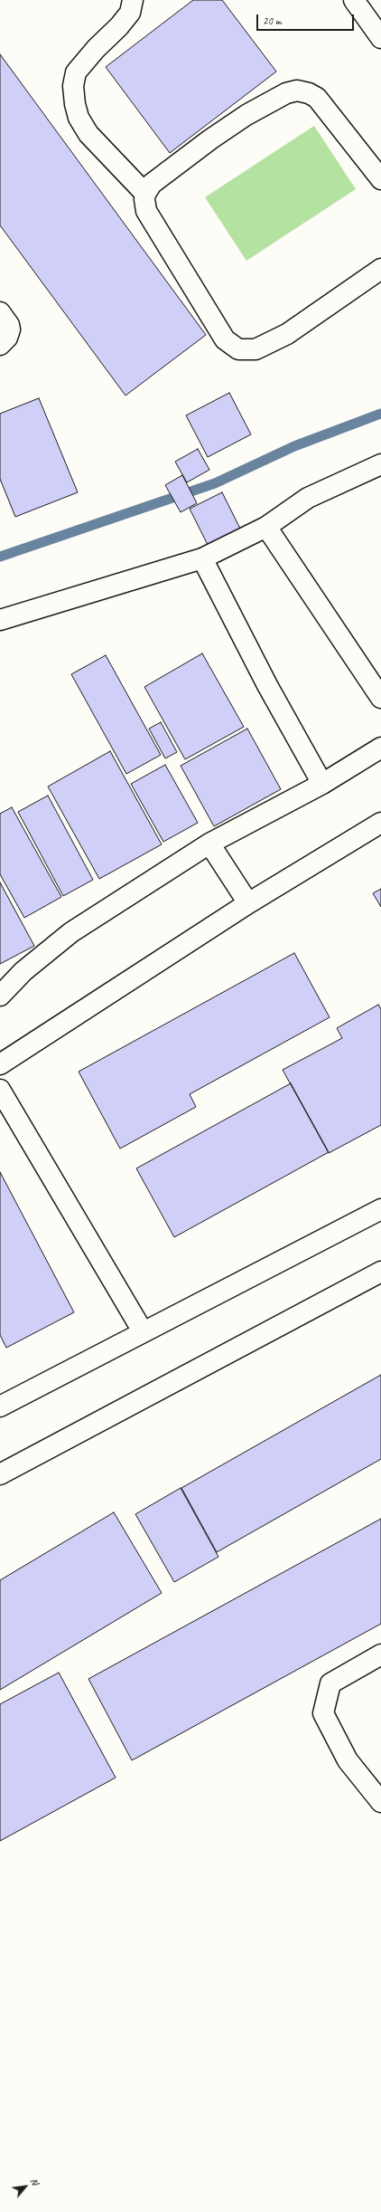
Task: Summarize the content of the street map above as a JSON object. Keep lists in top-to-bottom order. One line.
{"scale_bar":"20 m","north":"top right"}
